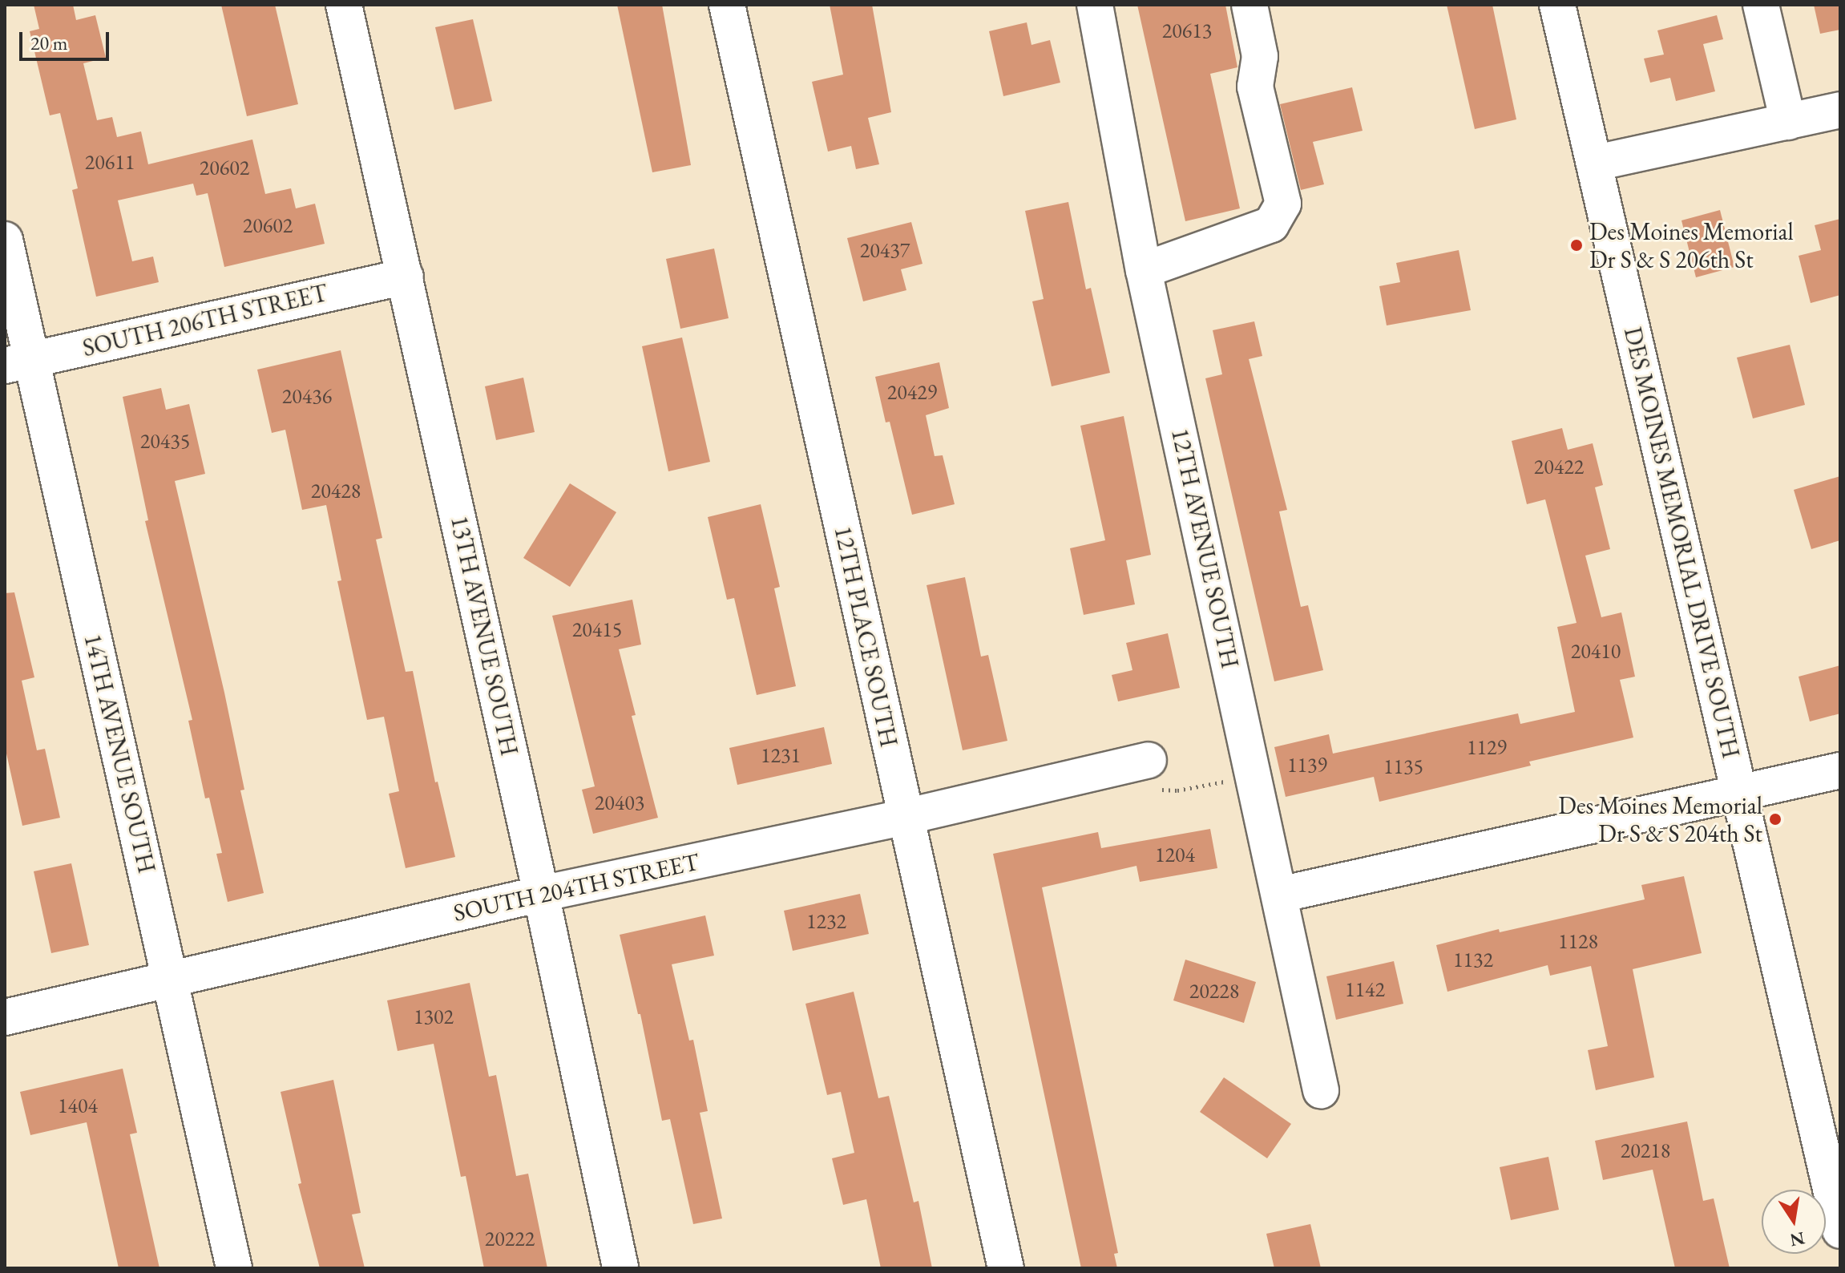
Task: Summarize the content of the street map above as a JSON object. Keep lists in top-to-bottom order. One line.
{"streets":{"street":["SOUTH 206TH STREET","DES MOINES MEMORIAL DRIVE SOUTH","12TH AVENUE SOUTH","13TH AVENUE SOUTH","12TH PLACE SOUTH","14TH AVENUE SOUTH","SOUTH 204TH STREET"]},"crossings":[["SOUTH 206TH STREET","13TH AVENUE SOUTH"],["SOUTH 206TH STREET","14TH AVENUE SOUTH"],["13TH AVENUE SOUTH","SOUTH 204TH STREET"],["12TH PLACE SOUTH","SOUTH 204TH STREET"],["14TH AVENUE SOUTH","SOUTH 204TH STREET"]],"places":["Des Moines Memorial Dr S & S 206th St","Des Moines Memorial Dr S & S 204th St"],"house_numbers":["20613","20611","20602","20602","20437","20429","20436","20435","20422","20428","20415","20410","1129","1231","1139","1135","20403","1204","1232","1128","1132","1142","20228","1302","1404","20218","20222"],"scale_bar":"20 m","north":"bottom"}
